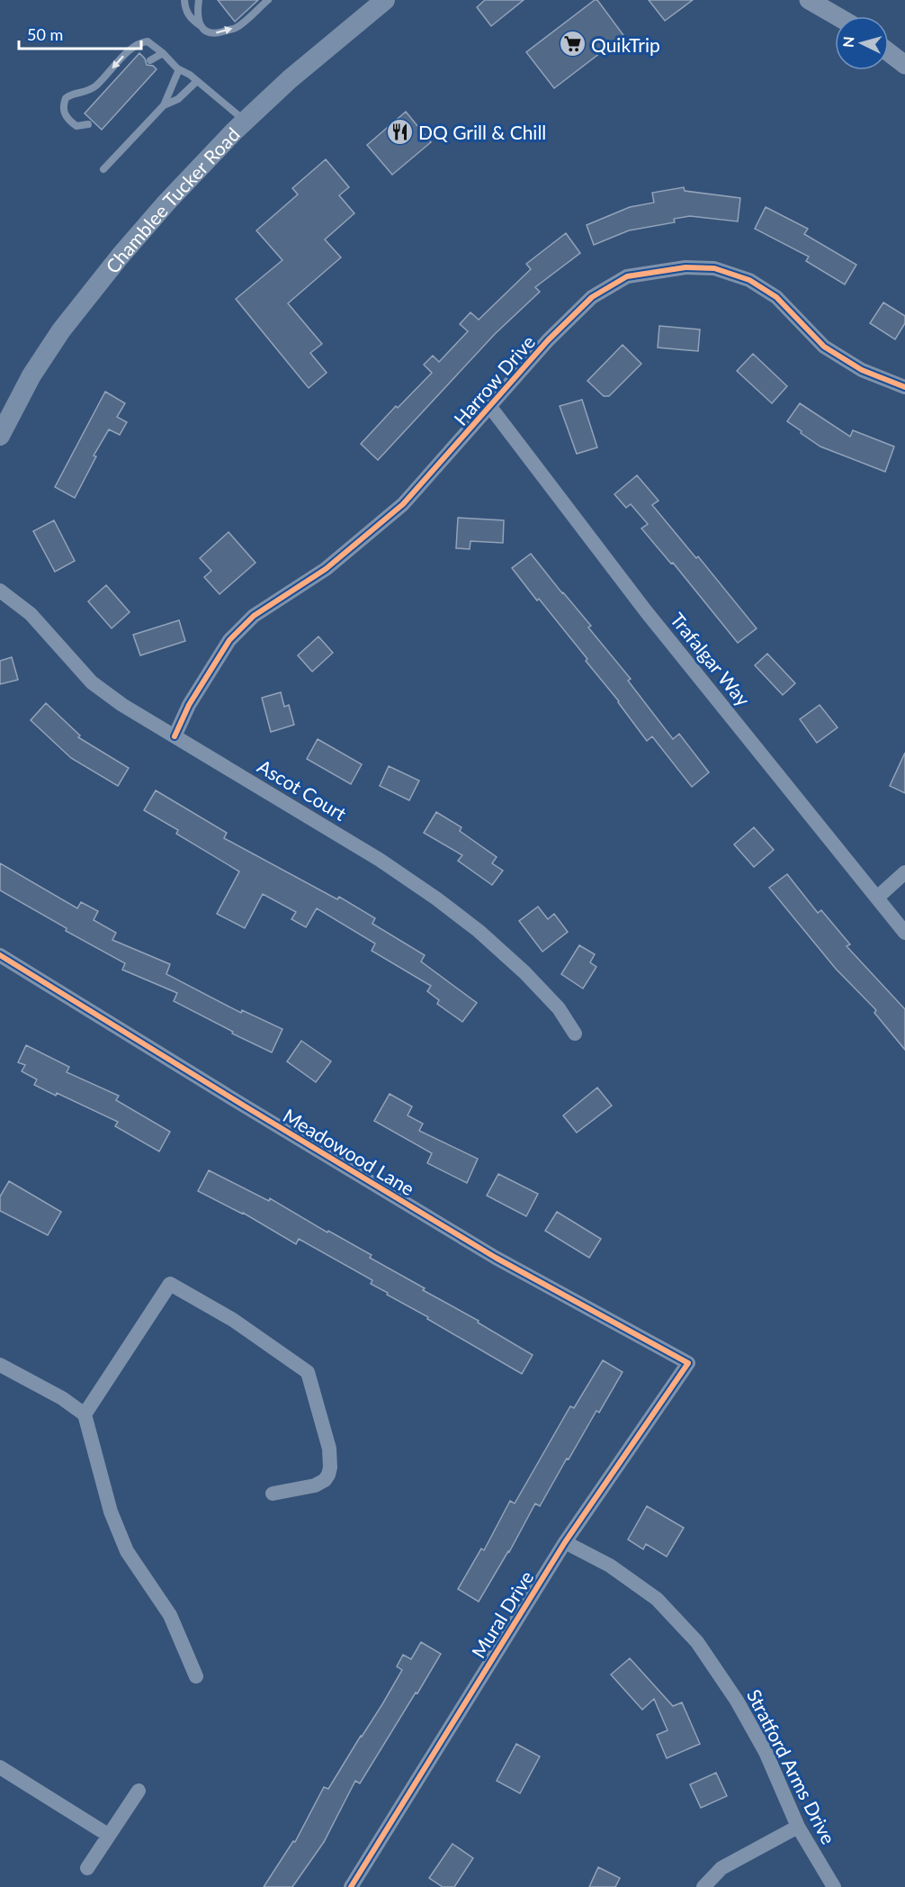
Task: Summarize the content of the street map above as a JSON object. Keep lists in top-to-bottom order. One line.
{"streets":{"main road":["Chamblee Tucker Road"],"street":["Harrow Drive","Trafalgar Way","Ascot Court","Meadowood Lane","Mural Drive","Stratford Arms Drive"]},"crossings":[["Harrow Drive","Trafalgar Way"],["Harrow Drive","Ascot Court"],["Meadowood Lane","Mural Drive"],["Mural Drive","Stratford Arms Drive"]],"places":{"supermarket":["QuikTrip"],"restaurant":["DQ Grill & Chill"]},"scale_bar":"50 m","north":"left"}
